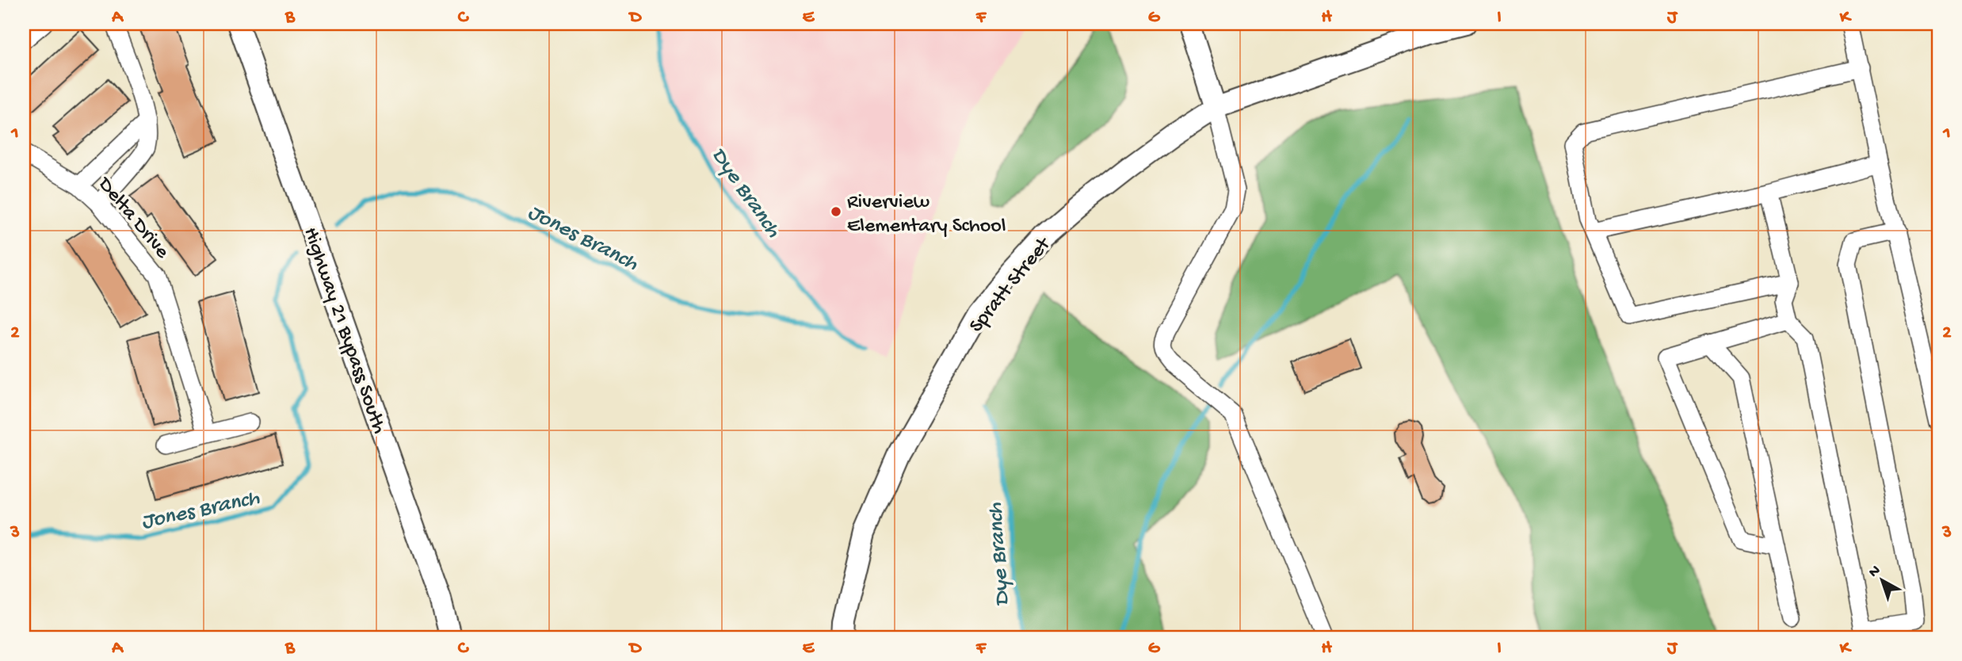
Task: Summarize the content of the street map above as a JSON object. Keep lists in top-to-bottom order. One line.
{"streets":{"main road":["Spratt Street","Highway 21 Bypass South"],"street":["Delta Drive"]},"water":["Dye Branch","Jones Branch"],"places":["Riverview Elementary School"],"north":"top left","grid":{"columns":["A","B","C","D","E","F","G","H","I","J","K"],"rows":["1","2","3"]}}
